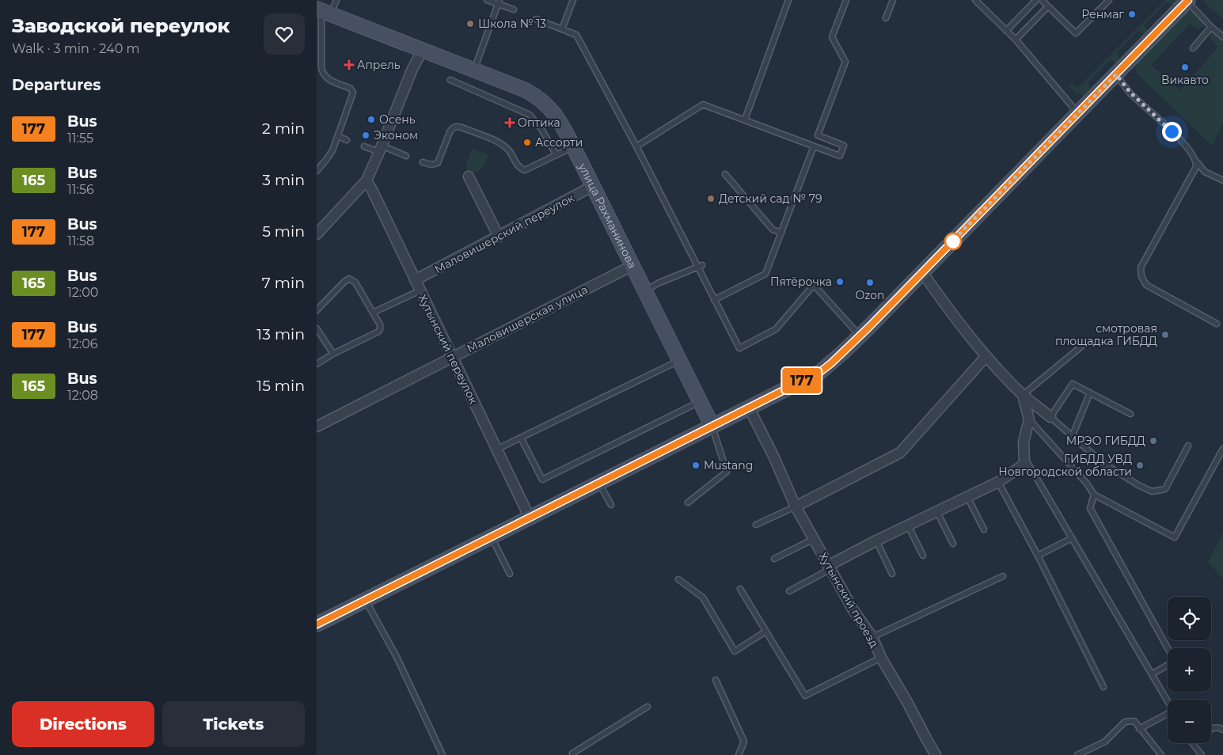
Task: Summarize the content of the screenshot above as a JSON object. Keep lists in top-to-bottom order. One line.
{"streets":{"street":["улица Рахманинова","Маловишерский переулок","Маловишерская улица","Хутынский переулок","Хутынский проезд"]},"crossings":[["улица Рахманинова","Маловишерский переулок"],["улица Рахманинова","Маловишерская улица"],["Маловишерский переулок","Хутынский переулок"],["Маловишерская улица","Хутынский переулок"]],"places":{"other":["Ренмаг","Школа № 13","Викавто","Осень","Эконом","Ассорти","Детский сад № 79","Пятёрочка","Ozon","смотровая площадка ГИБДД","МРЭО ГИБДД","Mustang","ГИБДД УВД Новгородской области"],"health":["Апрель","Оптика"]},"lines":["bus line 177"],"page":{"heading":[["Заводской переулок","Walk · 3 min · 240 m"],"Departures"],"on_map":"177","list":[{"mark":"177","name":"Bus","note":"11:55","value":"2 min"},{"mark":"165","name":"Bus","note":"11:56","value":"3 min"},{"mark":"177","name":"Bus","note":"11:58","value":"5 min"},{"mark":"165","name":"Bus","note":"12:00","value":"7 min"},{"mark":"177","name":"Bus","note":"12:06","value":"13 min"},{"mark":"165","name":"Bus","note":"12:08","value":"15 min"}],"map_buttons":["+","−"],"buttons":["Directions","Tickets"]}}
